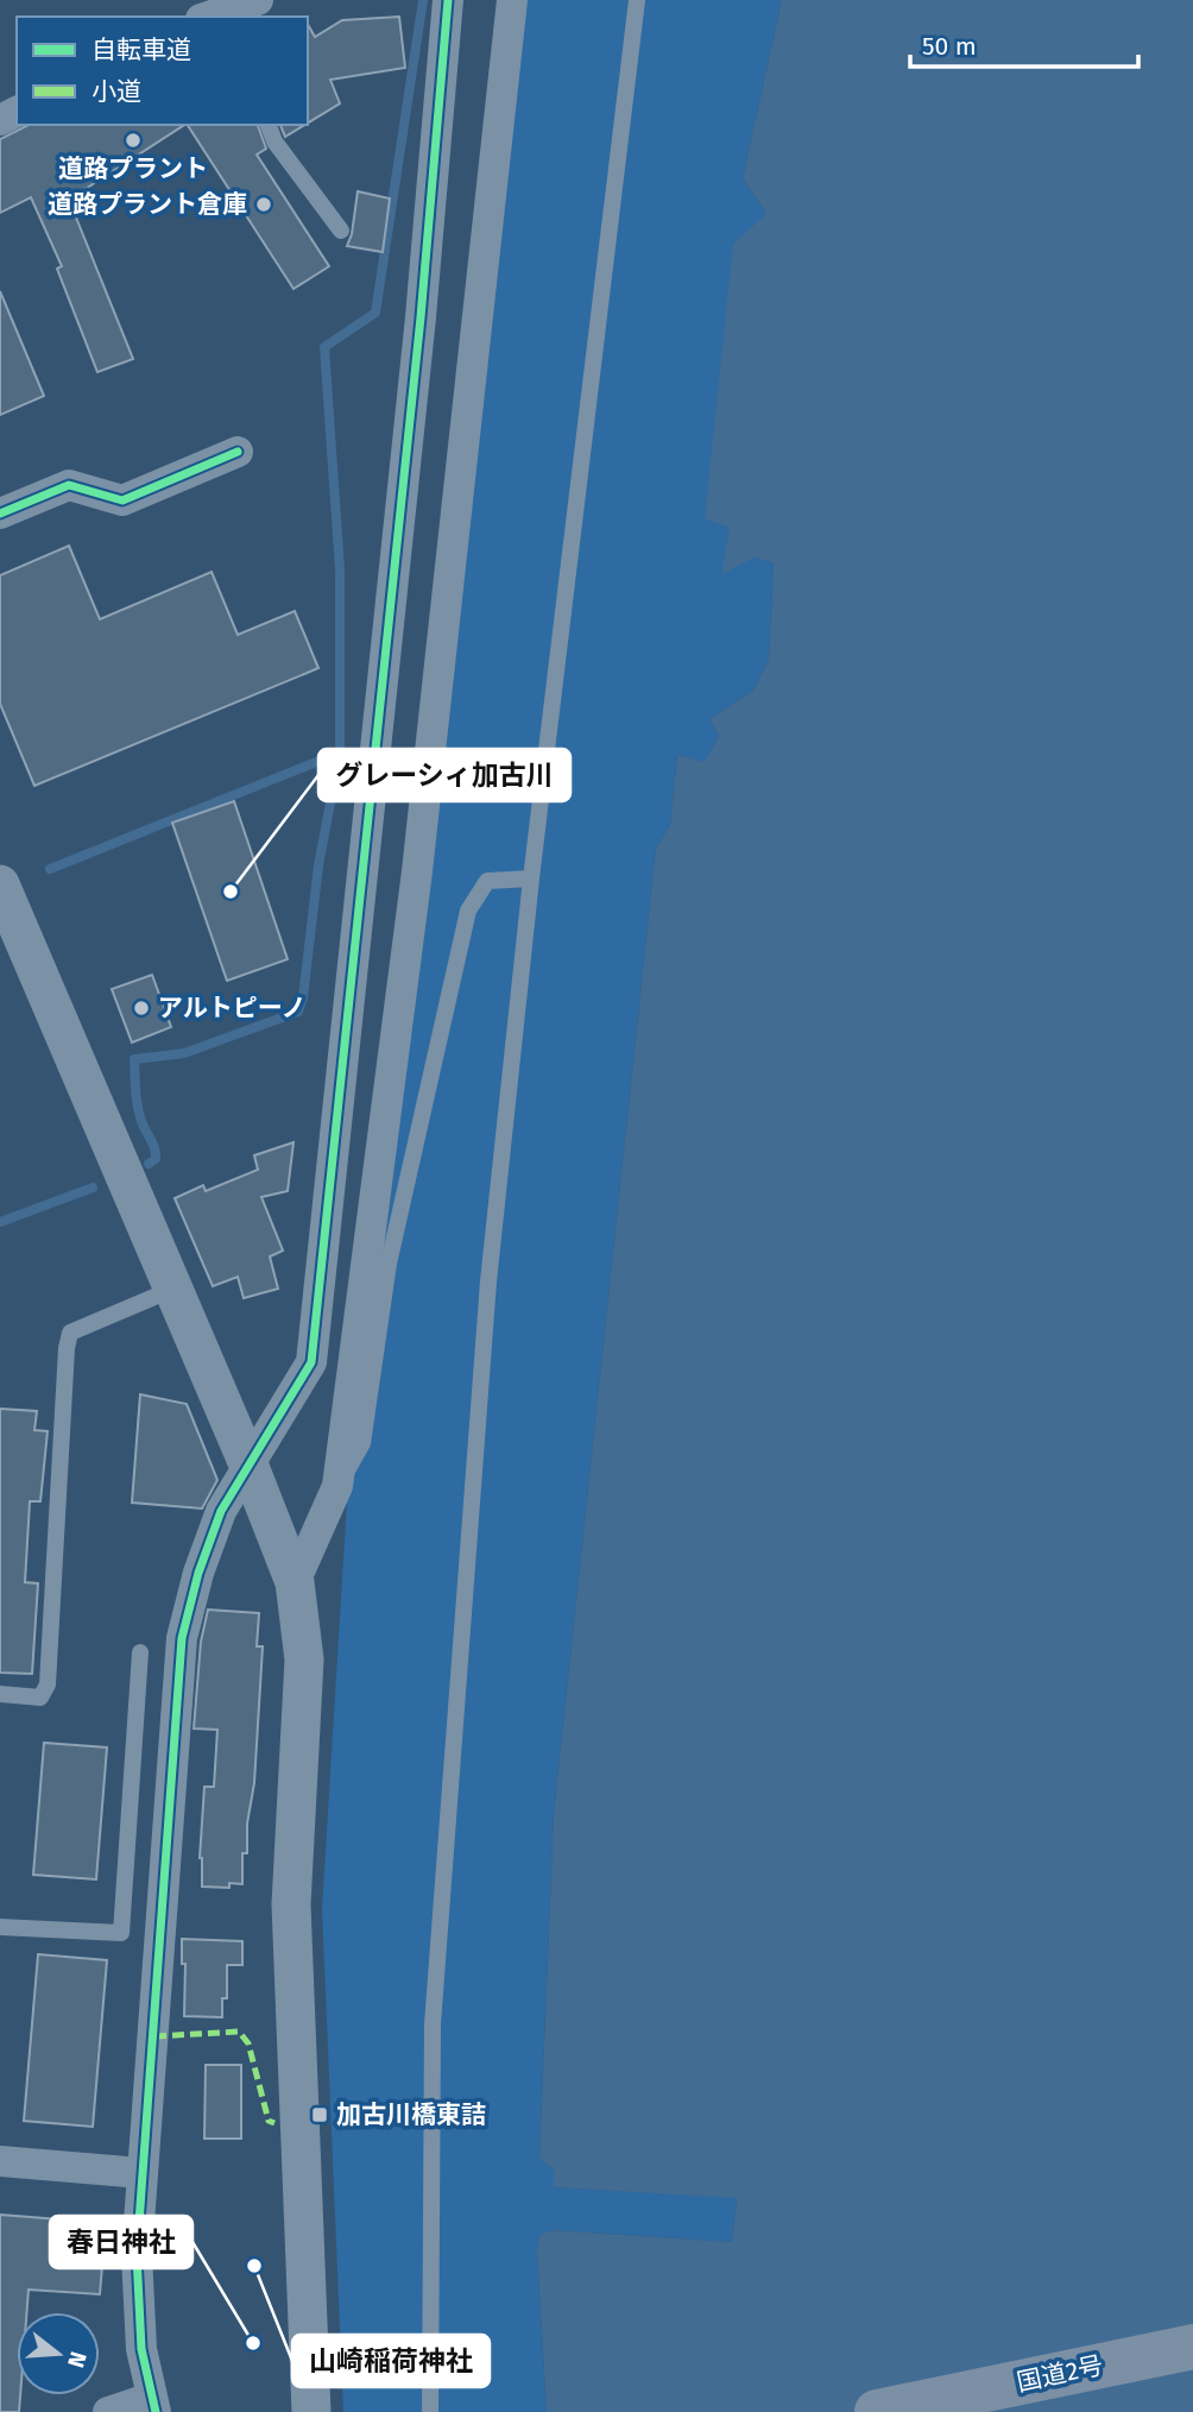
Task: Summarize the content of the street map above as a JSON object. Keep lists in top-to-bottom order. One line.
{"streets":{"highway":["国道2号"]},"places":{"other":["道路プラント","道路プラント倉庫","グレーシィ加古川","アルトピーノ","山崎稲荷神社","春日神社"],"transit":["加古川橋東詰"]},"legend":["自転車道","小道"],"scale_bar":"50 m","north":"right"}
